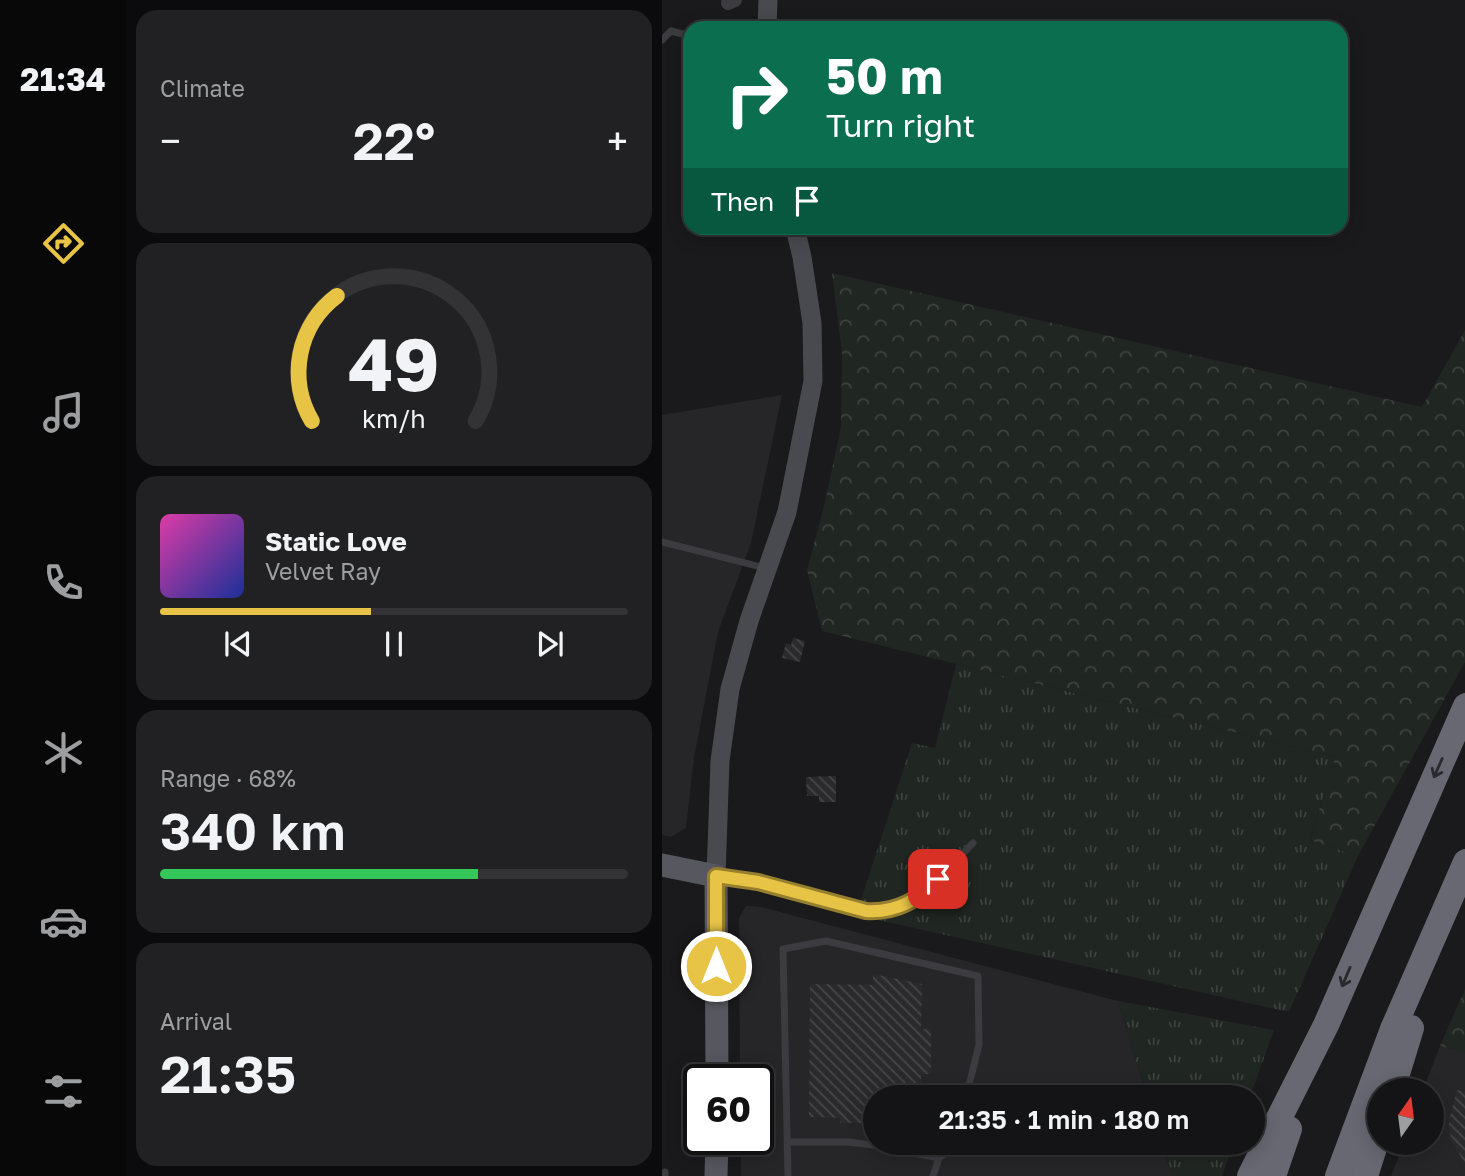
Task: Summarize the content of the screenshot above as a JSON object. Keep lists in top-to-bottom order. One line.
{"north":"top","page":{"tabs":"21:34","tile":["Climate",["Range · 68%","340 km"],["Arrival","21:35"]],"turn":["50 m","Turn right"],"heat":["−","22°","+"],"then":"Then","song":["Static Love","Velvet Ray"],"limit":"60","trip":"21:35 · 1 min · 180 m","gauge":["49","km/h"]}}
